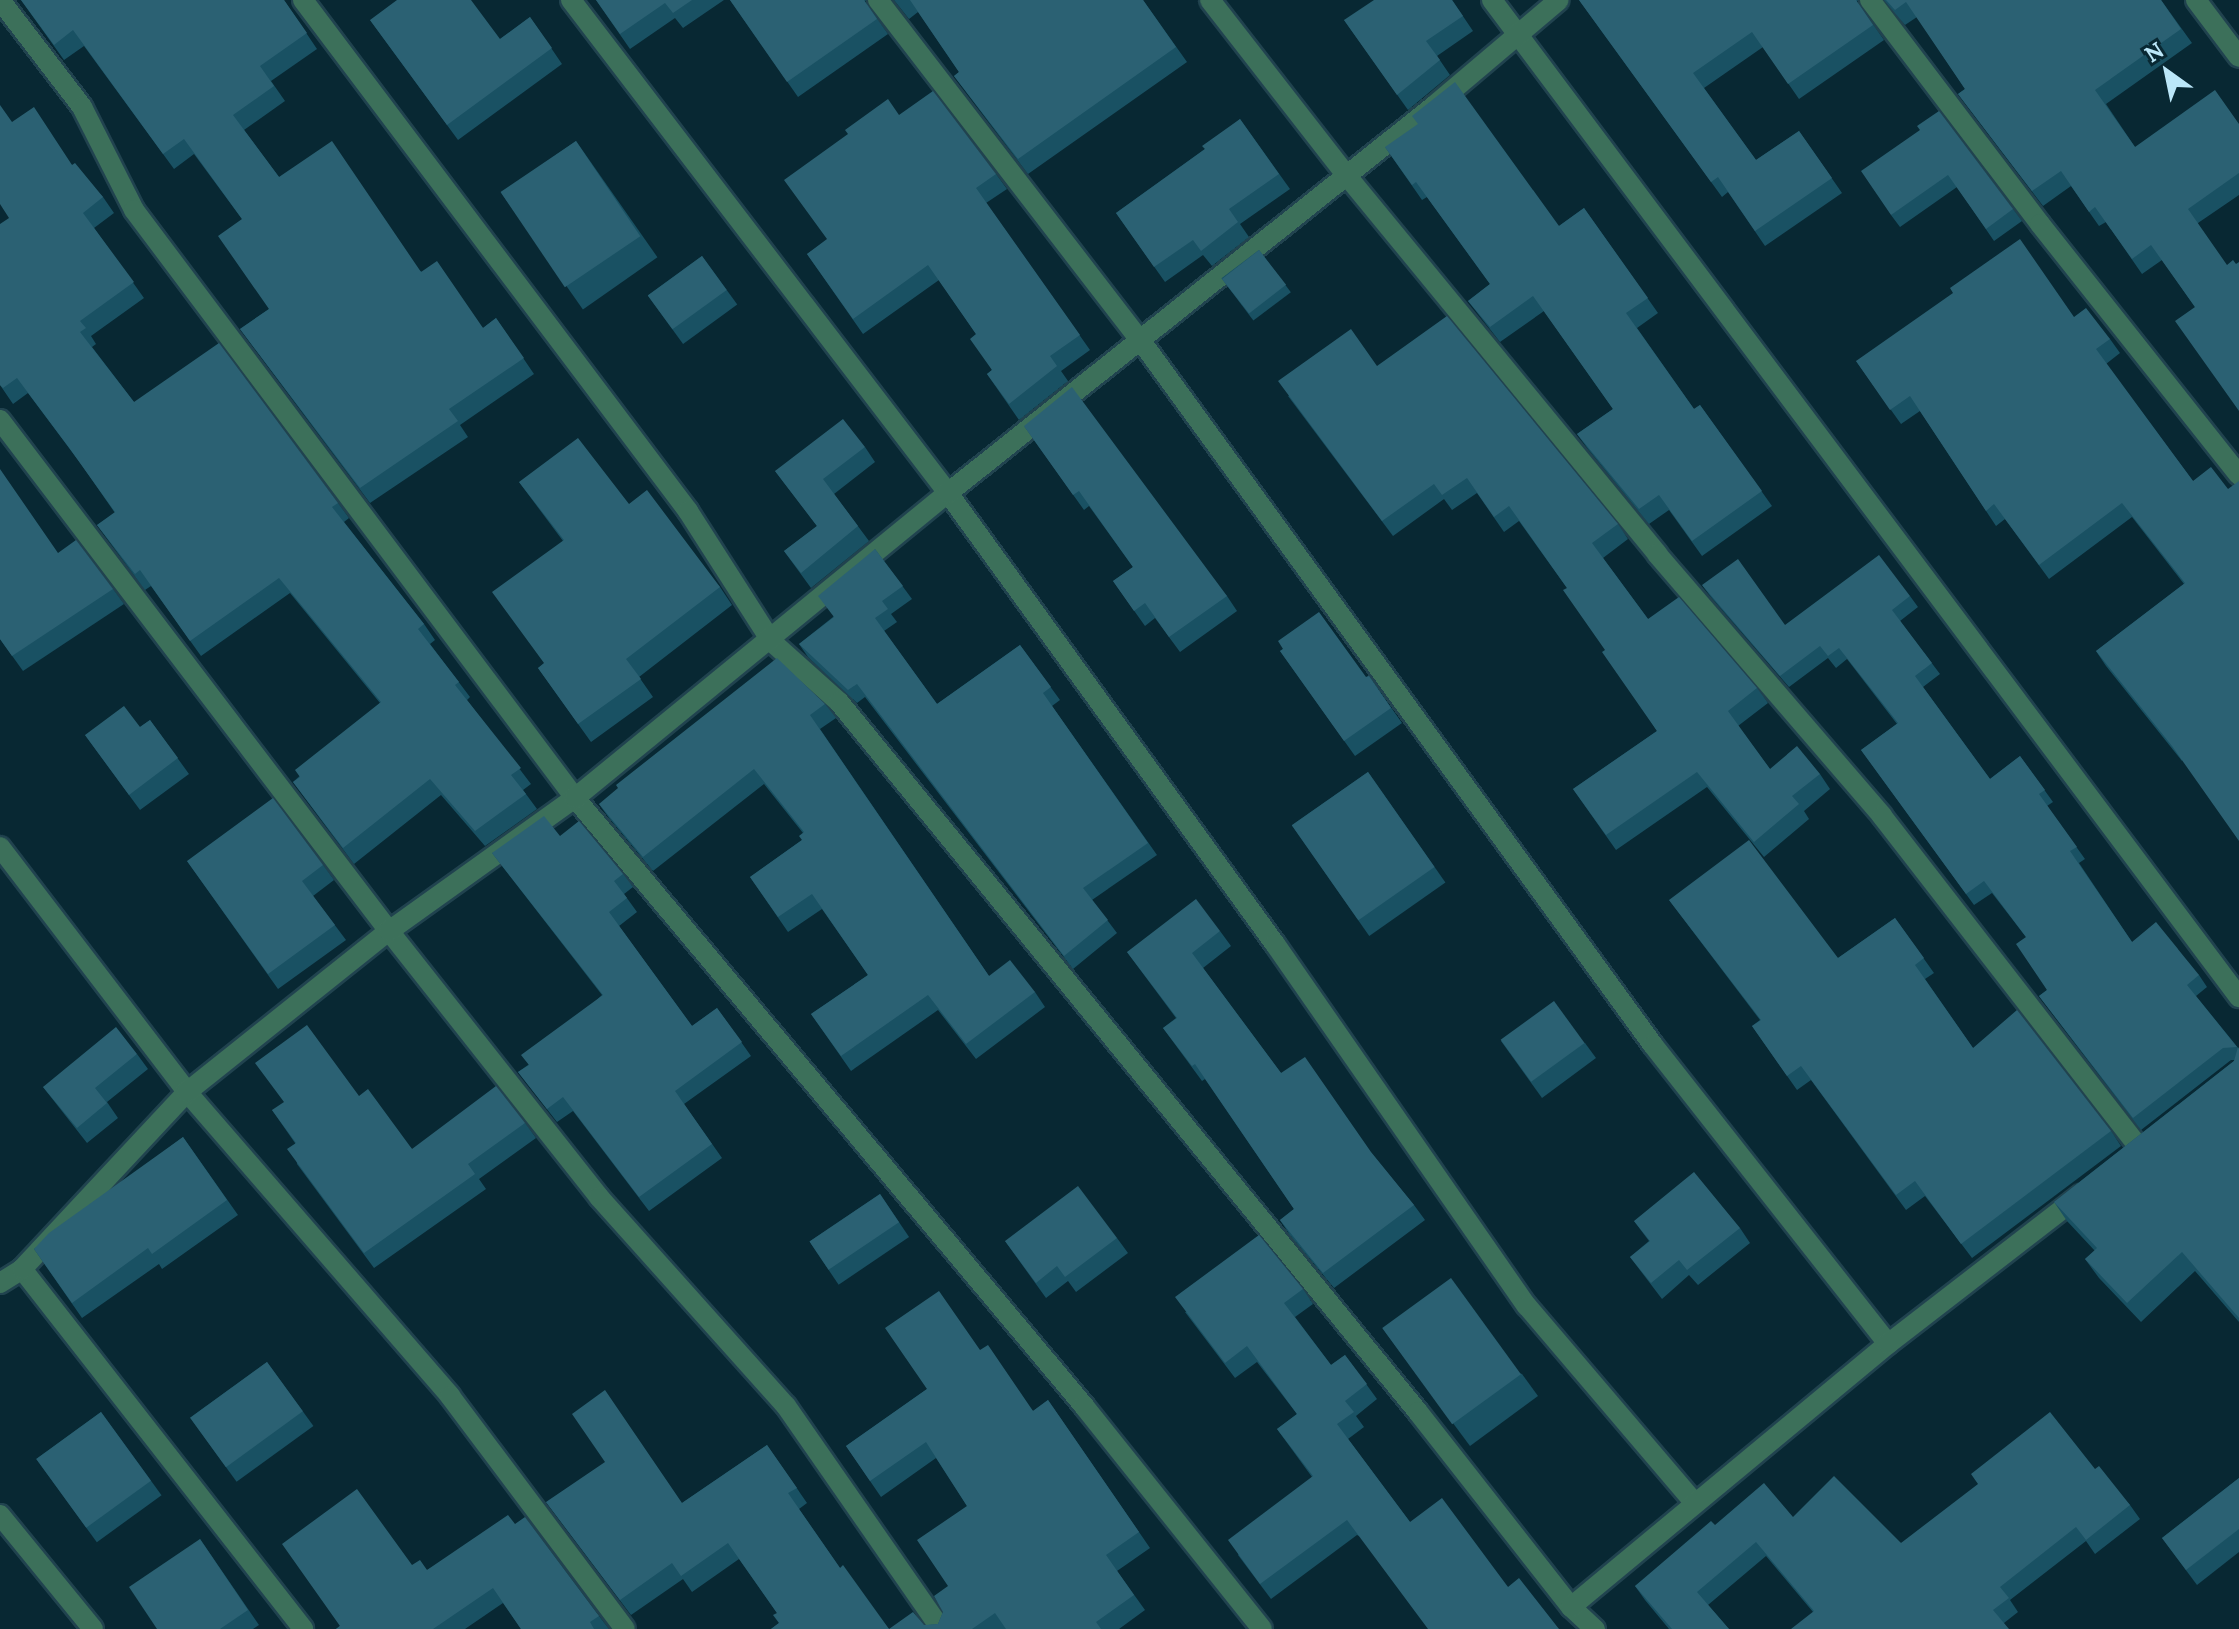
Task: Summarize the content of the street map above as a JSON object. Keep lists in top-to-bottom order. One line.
{"north":"top left"}
